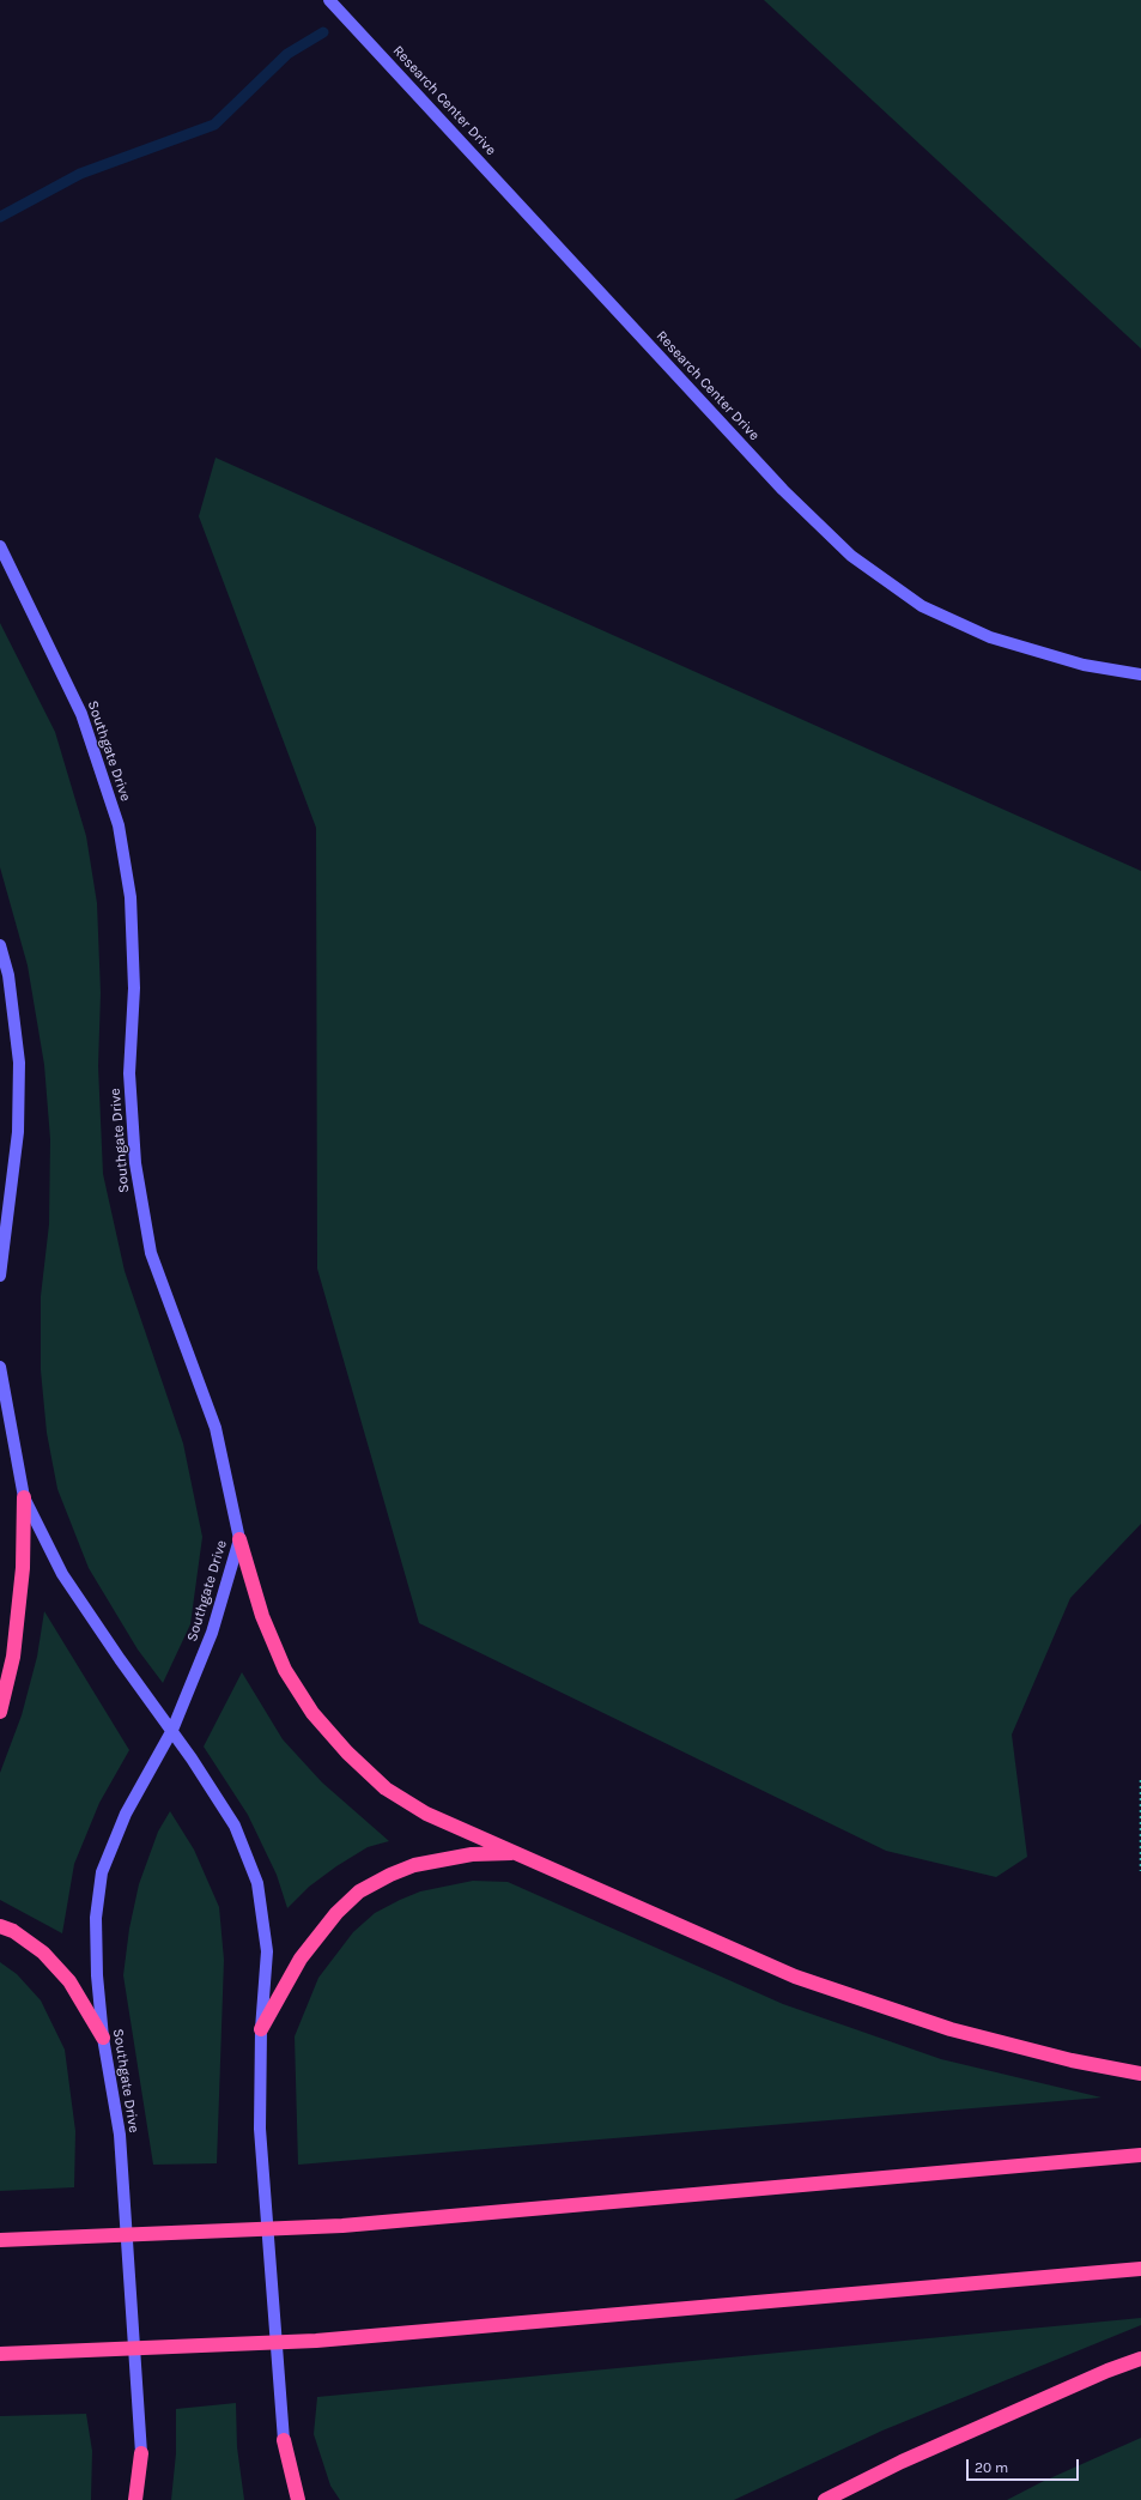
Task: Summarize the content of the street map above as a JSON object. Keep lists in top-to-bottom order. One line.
{"streets":{"main road":["Research Center Drive","Southgate Drive"]},"scale_bar":"20 m"}
